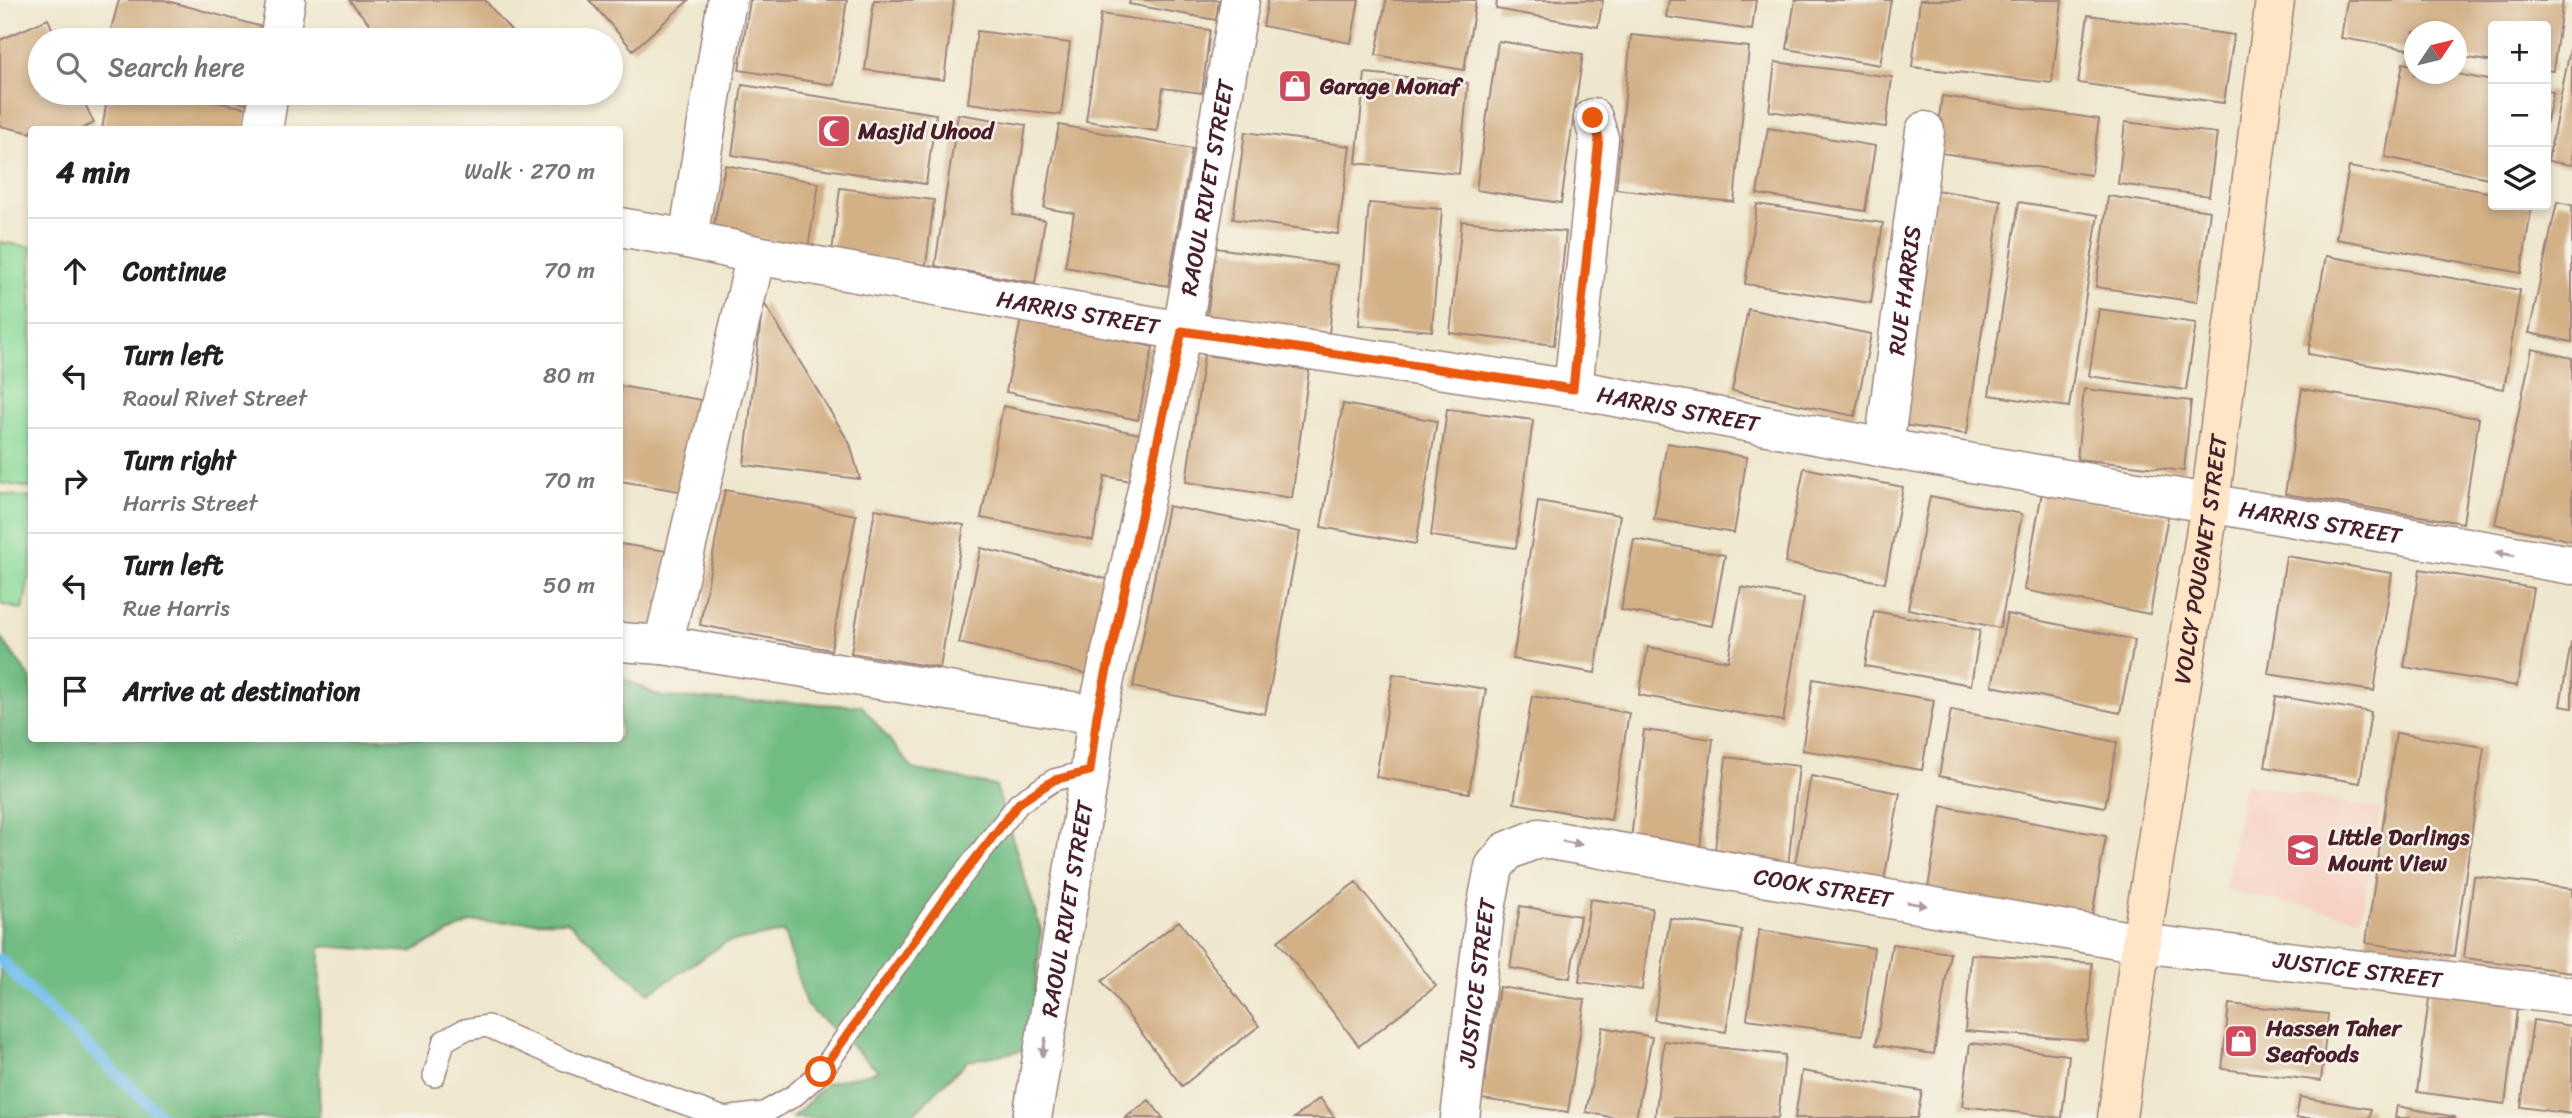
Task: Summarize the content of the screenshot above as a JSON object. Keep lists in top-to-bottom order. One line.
{"streets":{"main road":["VOLCY POUGNET STREET"],"street":["RAOUL RIVET STREET","RUE HARRIS","HARRIS STREET","COOK STREET","JUSTICE STREET"]},"crossings":[["RAOUL RIVET STREET","HARRIS STREET"],["RUE HARRIS","HARRIS STREET"],["HARRIS STREET","VOLCY POUGNET STREET"],["VOLCY POUGNET STREET","COOK STREET"],["VOLCY POUGNET STREET","JUSTICE STREET"],["COOK STREET","JUSTICE STREET"]],"one_way":["COOK STREET"],"places":{"shop":["Garage Monaf","Hassen Taher Seafoods"],"mosque":["Masjid Uhood"],"school or university":["Little Darlings Mount View"]},"north":"top right","page":{"map_buttons":["+","−"],"search":"Search here","heading":["4 min","Walk · 270 m"],"list":[["Continue","70 m"],["Turn left","Raoul Rivet Street","80 m"],["Turn right","Harris Street","70 m"],["Turn left","Rue Harris","50 m"],"Arrive at destination"]}}
